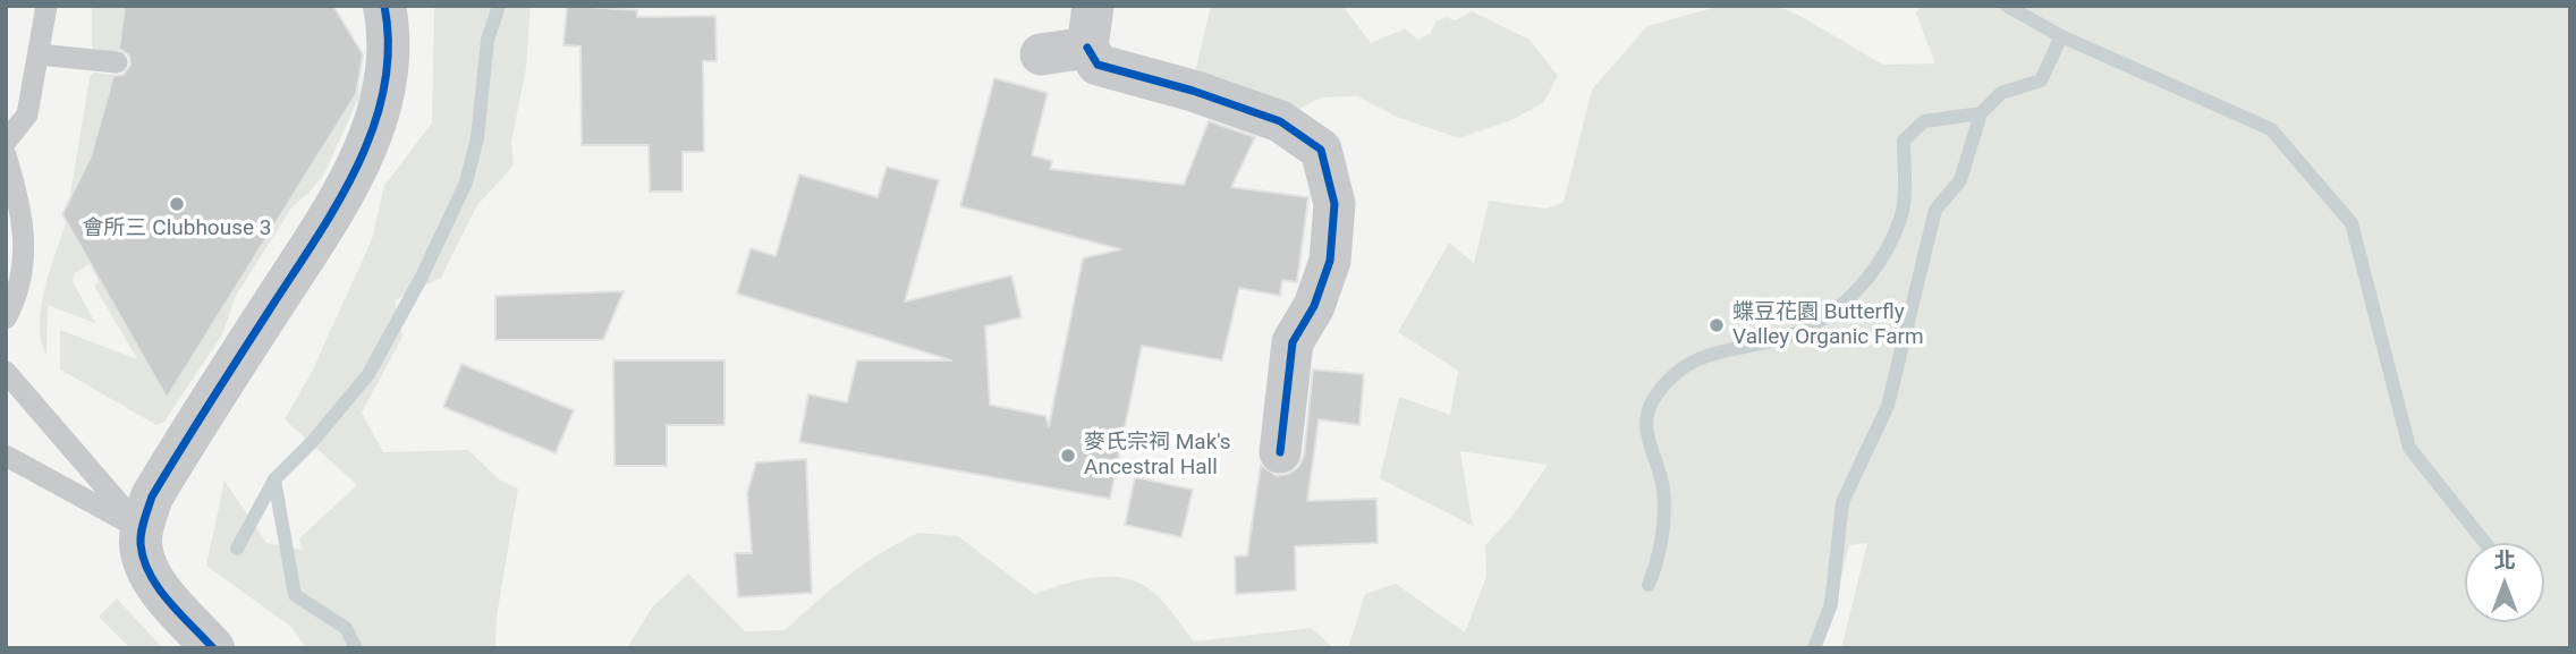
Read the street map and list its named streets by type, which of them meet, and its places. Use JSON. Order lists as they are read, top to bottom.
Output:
{
  "places": ["會所三 Clubhouse 3", "蝶豆花園 Butterfly Valley Organic Farm", "麥氏宗祠 Mak's Ancestral Hall"],
  "north": "top"
}
